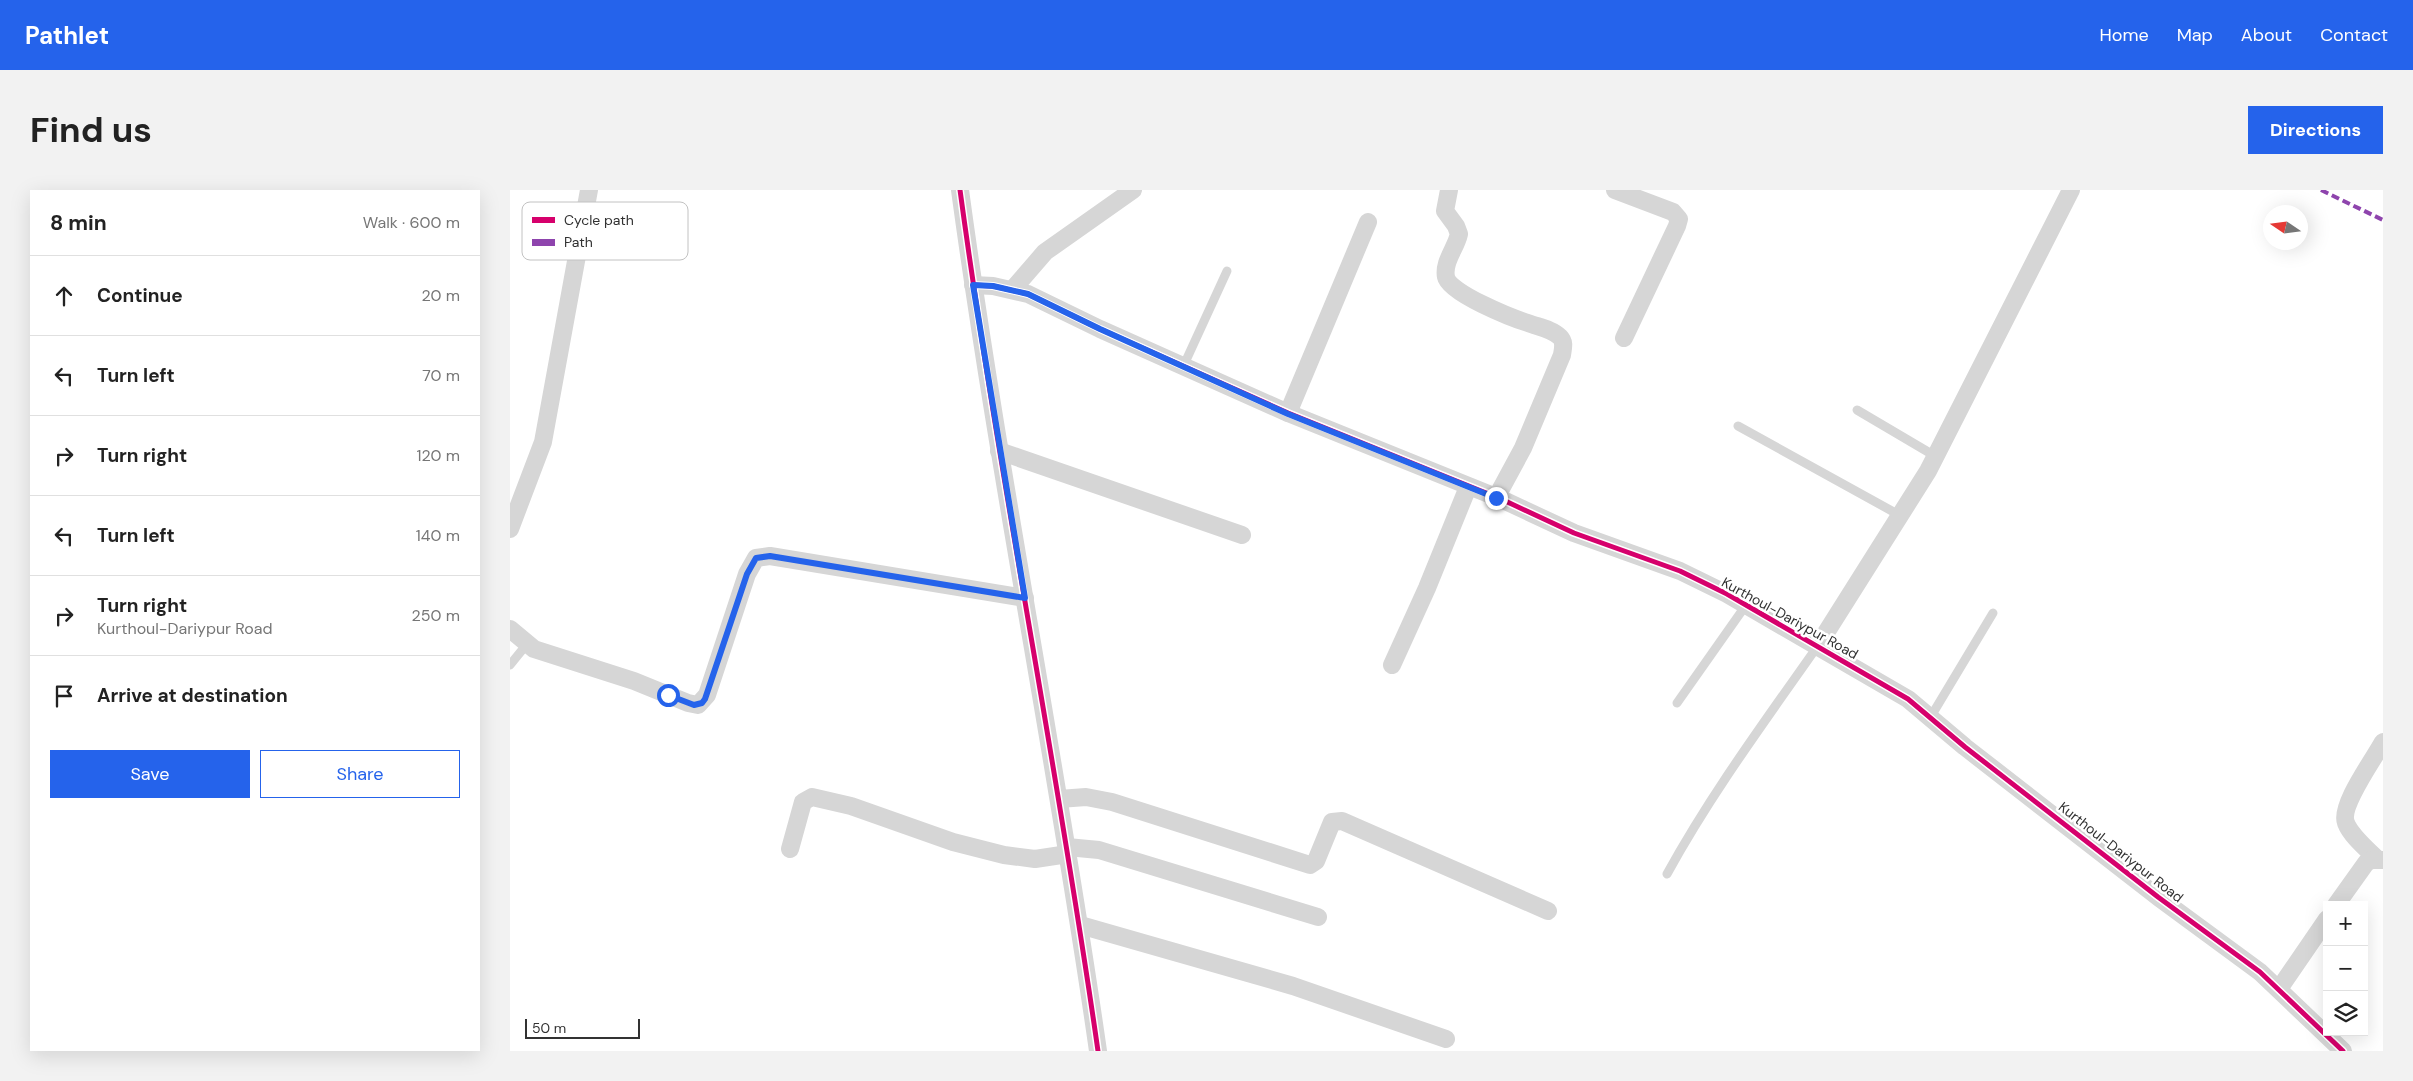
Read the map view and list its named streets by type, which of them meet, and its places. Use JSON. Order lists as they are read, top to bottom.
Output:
{
  "streets": {
    "street": ["Kurthoul-Dariypur Road"]
  },
  "legend": ["Cycle path", "Path"],
  "scale_bar": "50 m",
  "north": "left",
  "page": {
    "header": "Pathlet",
    "nav": [
      "Home",
      "Map",
      "About",
      "Contact"
    ],
    "buttons": [
      "Directions",
      ["Save", "Share"]
    ],
    "title": "Find us",
    "heading": ["8 min", "Walk · 600 m"],
    "list": [
      ["Continue", "20 m"],
      ["Turn left", "70 m"],
      ["Turn right", "120 m"],
      ["Turn left", "140 m"],
      ["Turn right", "Kurthoul-Dariypur Road", "250 m"],
      "Arrive at destination"
    ],
    "map_buttons": ["+", "−"],
    "scale": "50 m"
  }
}
